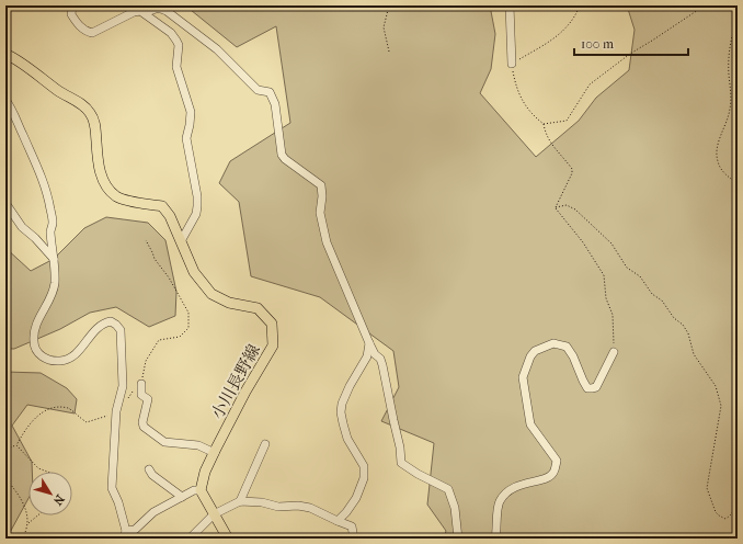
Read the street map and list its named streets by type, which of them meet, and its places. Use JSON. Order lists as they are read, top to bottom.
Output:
{
  "streets": {
    "main road": ["小川長野線"]
  },
  "scale_bar": "100 m",
  "north": "bottom right"
}
